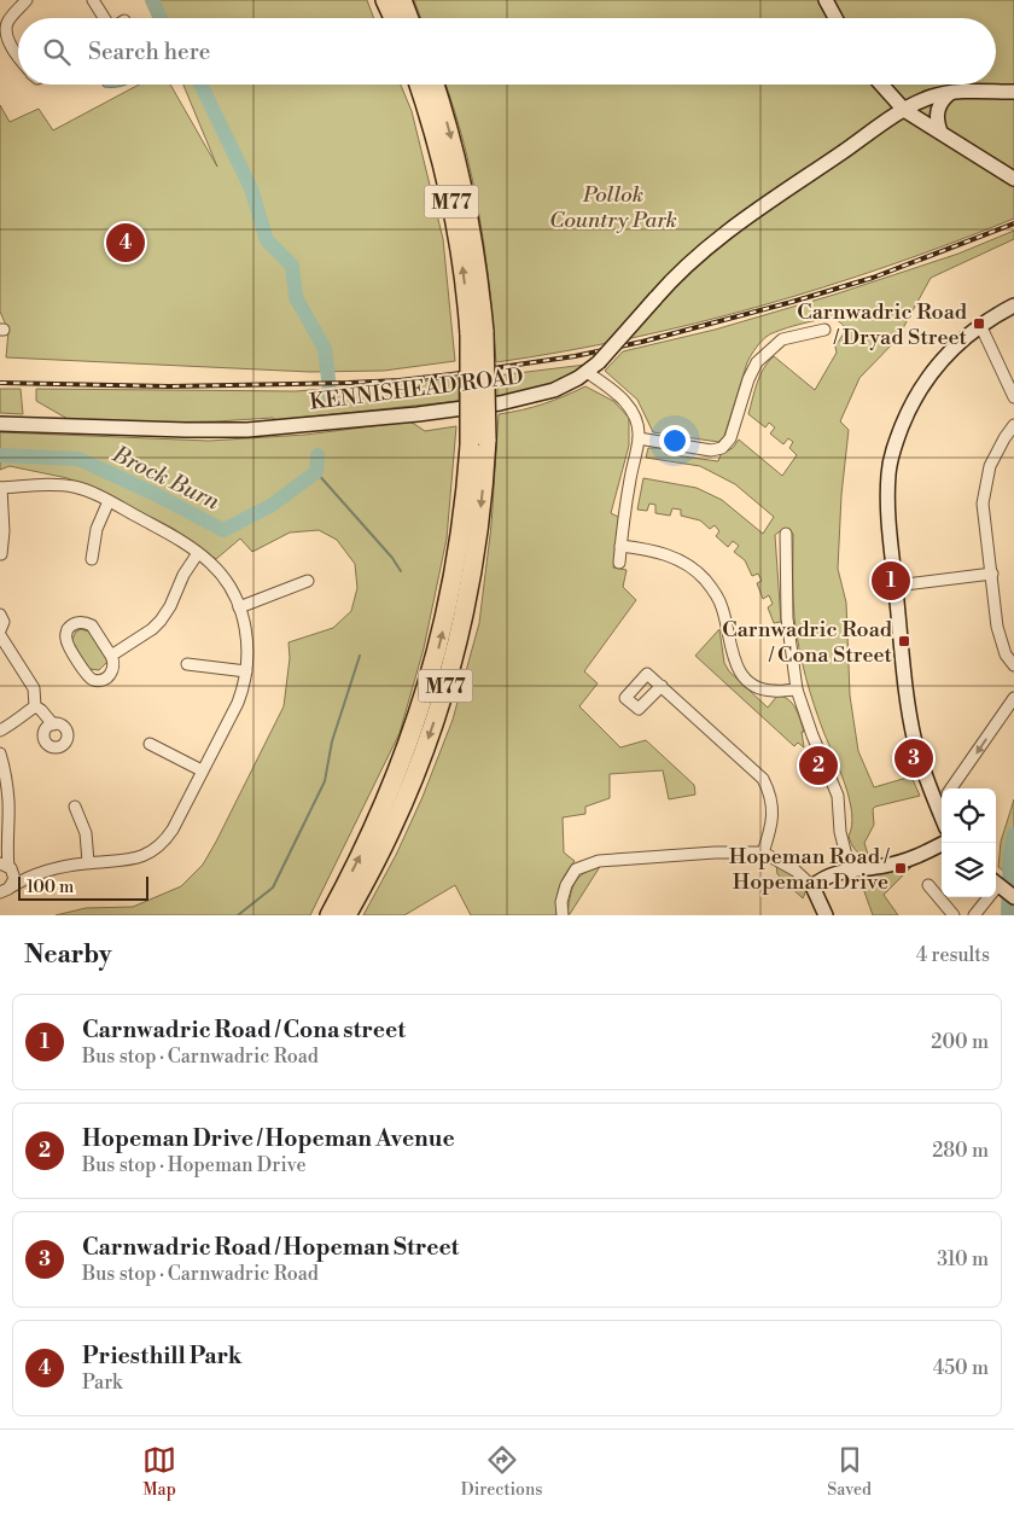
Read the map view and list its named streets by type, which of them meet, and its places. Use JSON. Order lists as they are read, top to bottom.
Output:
{
  "streets": {
    "highway": ["M77"],
    "street": ["KENNISHEAD ROAD"]
  },
  "water": ["Brock Burn"],
  "parks": ["Pollok Country Park"],
  "places": {
    "transit": ["Carnwadric Road / Dryad Street", "Carnwadric Road / Cona Street", "Hopeman Road / Hopeman Drive"]
  },
  "scale_bar": "100 m",
  "page": {
    "search": "Search here",
    "pins": [
      "4",
      "1",
      "3",
      "2"
    ],
    "scale": "100 m",
    "heading": ["Nearby", "4 results"],
    "list": [
      {
        "mark": "1",
        "name": "Carnwadric Road / Cona street",
        "note": "Bus stop · Carnwadric Road",
        "value": "200 m"
      },
      {
        "mark": "2",
        "name": "Hopeman Drive / Hopeman Avenue",
        "note": "Bus stop · Hopeman Drive",
        "value": "280 m"
      },
      {
        "mark": "3",
        "name": "Carnwadric Road / Hopeman Street",
        "note": "Bus stop · Carnwadric Road",
        "value": "310 m"
      },
      {
        "mark": "4",
        "name": "Priesthill Park",
        "note": "Park",
        "value": "450 m"
      }
    ],
    "nav": ["Map", "Directions", "Saved"]
  }
}
